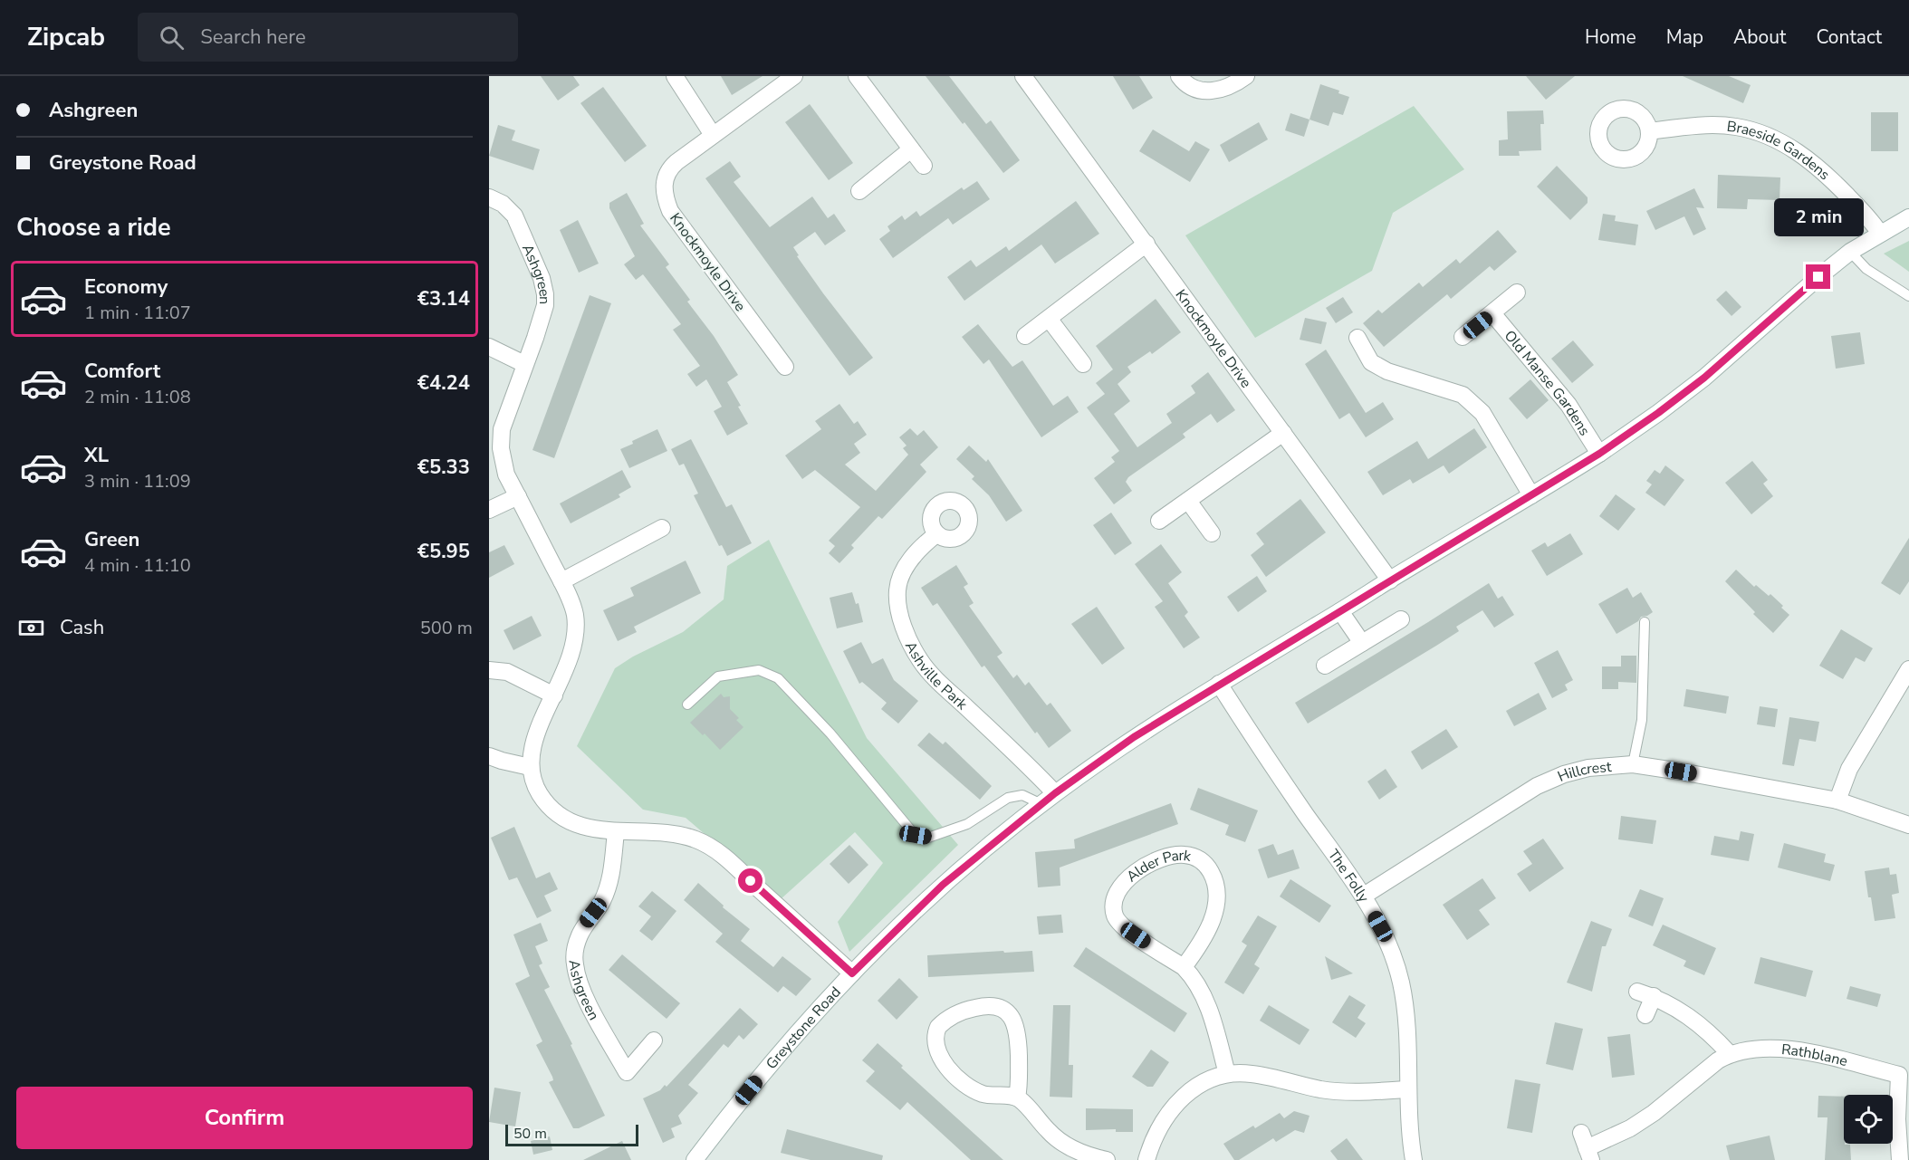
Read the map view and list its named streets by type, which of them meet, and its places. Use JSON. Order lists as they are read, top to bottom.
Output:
{
  "streets": {
    "street": [
      "Braeside Gardens",
      "Knockmoyle Drive",
      "Ashgreen",
      "Old Manse Gardens",
      "Ashville Park",
      "Hillcrest",
      "Alder Park",
      "The Folly",
      "Greystone Road",
      "Rathblane"
    ]
  },
  "crossings": [
    ["Braeside Gardens", "Greystone Road"],
    ["Knockmoyle Drive", "Greystone Road"],
    ["Ashgreen", "Greystone Road"],
    ["Old Manse Gardens", "Greystone Road"],
    ["Ashville Park", "Greystone Road"],
    ["Hillcrest", "The Folly"],
    ["The Folly", "Greystone Road"]
  ],
  "scale_bar": "50 m",
  "page": {
    "header": "Zipcab",
    "search": "Search here",
    "nav": [
      "Home",
      "Map",
      "About",
      "Contact"
    ],
    "banner": ["Ashgreen", "Greystone Road"],
    "heading": "Choose a ride",
    "bubble": "2 min",
    "list": [
      {
        "name": "Economy",
        "note": "1 min · 11:07",
        "value": "€3.14"
      },
      {
        "name": "Comfort",
        "note": "2 min · 11:08",
        "value": "€4.24"
      },
      {
        "name": "XL",
        "note": "3 min · 11:09",
        "value": "€5.33"
      },
      {
        "name": "Green",
        "note": "4 min · 11:10",
        "value": "€5.95"
      }
    ],
    "pay": ["Cash", "500 m"],
    "buttons": "Confirm",
    "scale": "50 m"
  }
}
